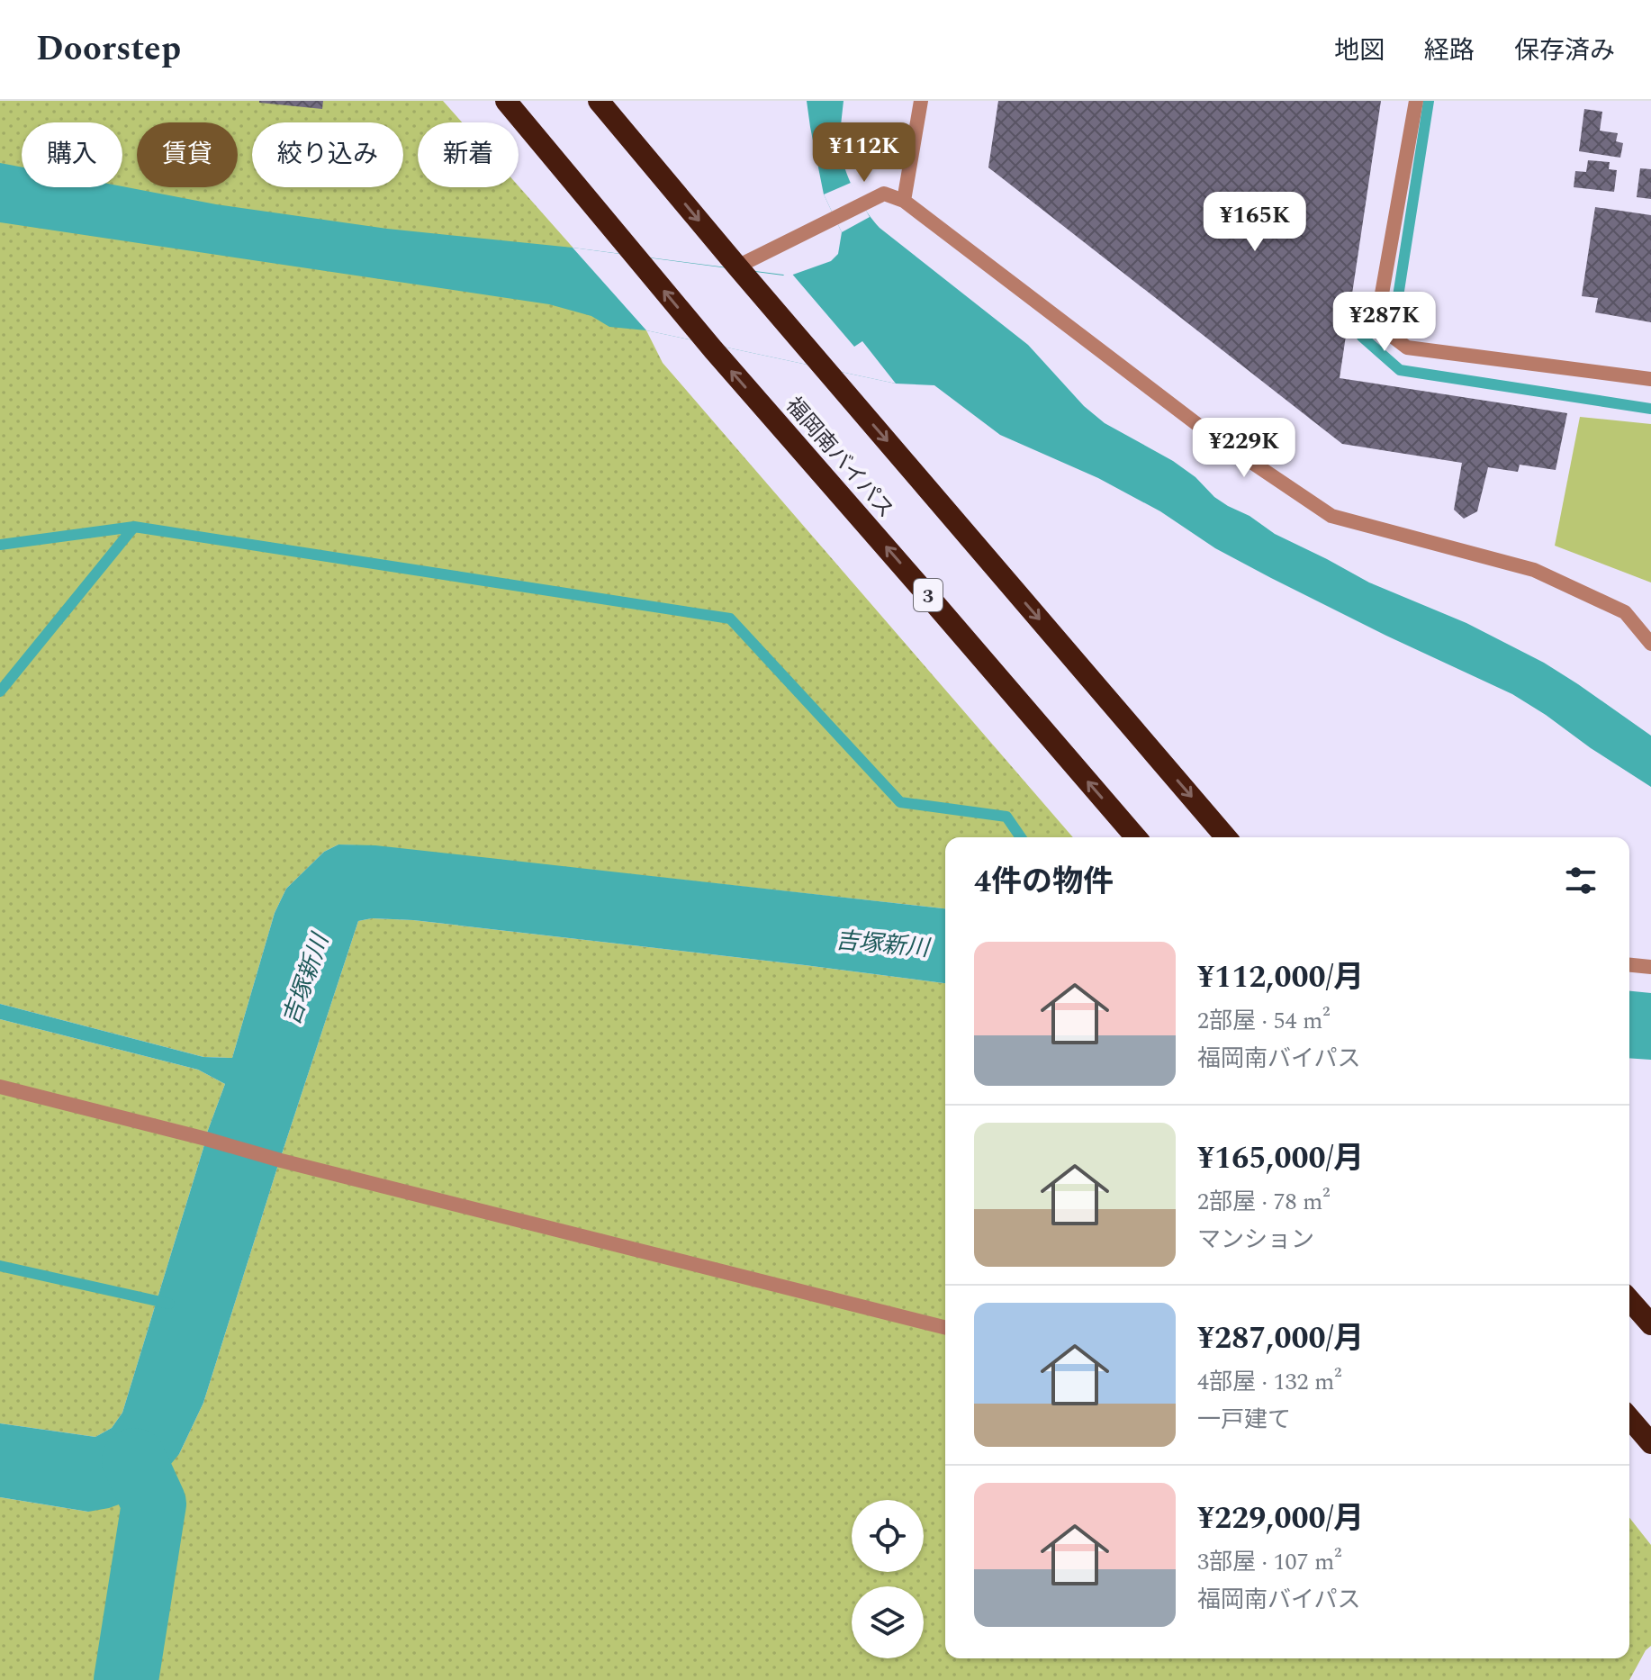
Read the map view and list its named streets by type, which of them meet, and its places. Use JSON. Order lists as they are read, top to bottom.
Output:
{
  "streets": {
    "highway": ["福岡南バイパス", "3"]
  },
  "water": ["吉塚新川"],
  "page": {
    "header": "Doorstep",
    "nav": ["地図", "経路", "保存済み"],
    "price": [
      "¥112K",
      "¥165K",
      "¥287K",
      "¥229K"
    ],
    "chip": [
      "購入",
      "賃貸",
      "絞り込み",
      "新着"
    ],
    "heading": "4件の物件",
    "list": [
      {
        "name": "¥112,000/月",
        "note": "2部屋 · 54 m² · 福岡南バイパス"
      },
      {
        "name": "¥165,000/月",
        "note": "2部屋 · 78 m² · マンション"
      },
      {
        "name": "¥287,000/月",
        "note": "4部屋 · 132 m² · 一戸建て"
      },
      {
        "name": "¥229,000/月",
        "note": "3部屋 · 107 m² · 福岡南バイパス"
      }
    ]
  }
}
